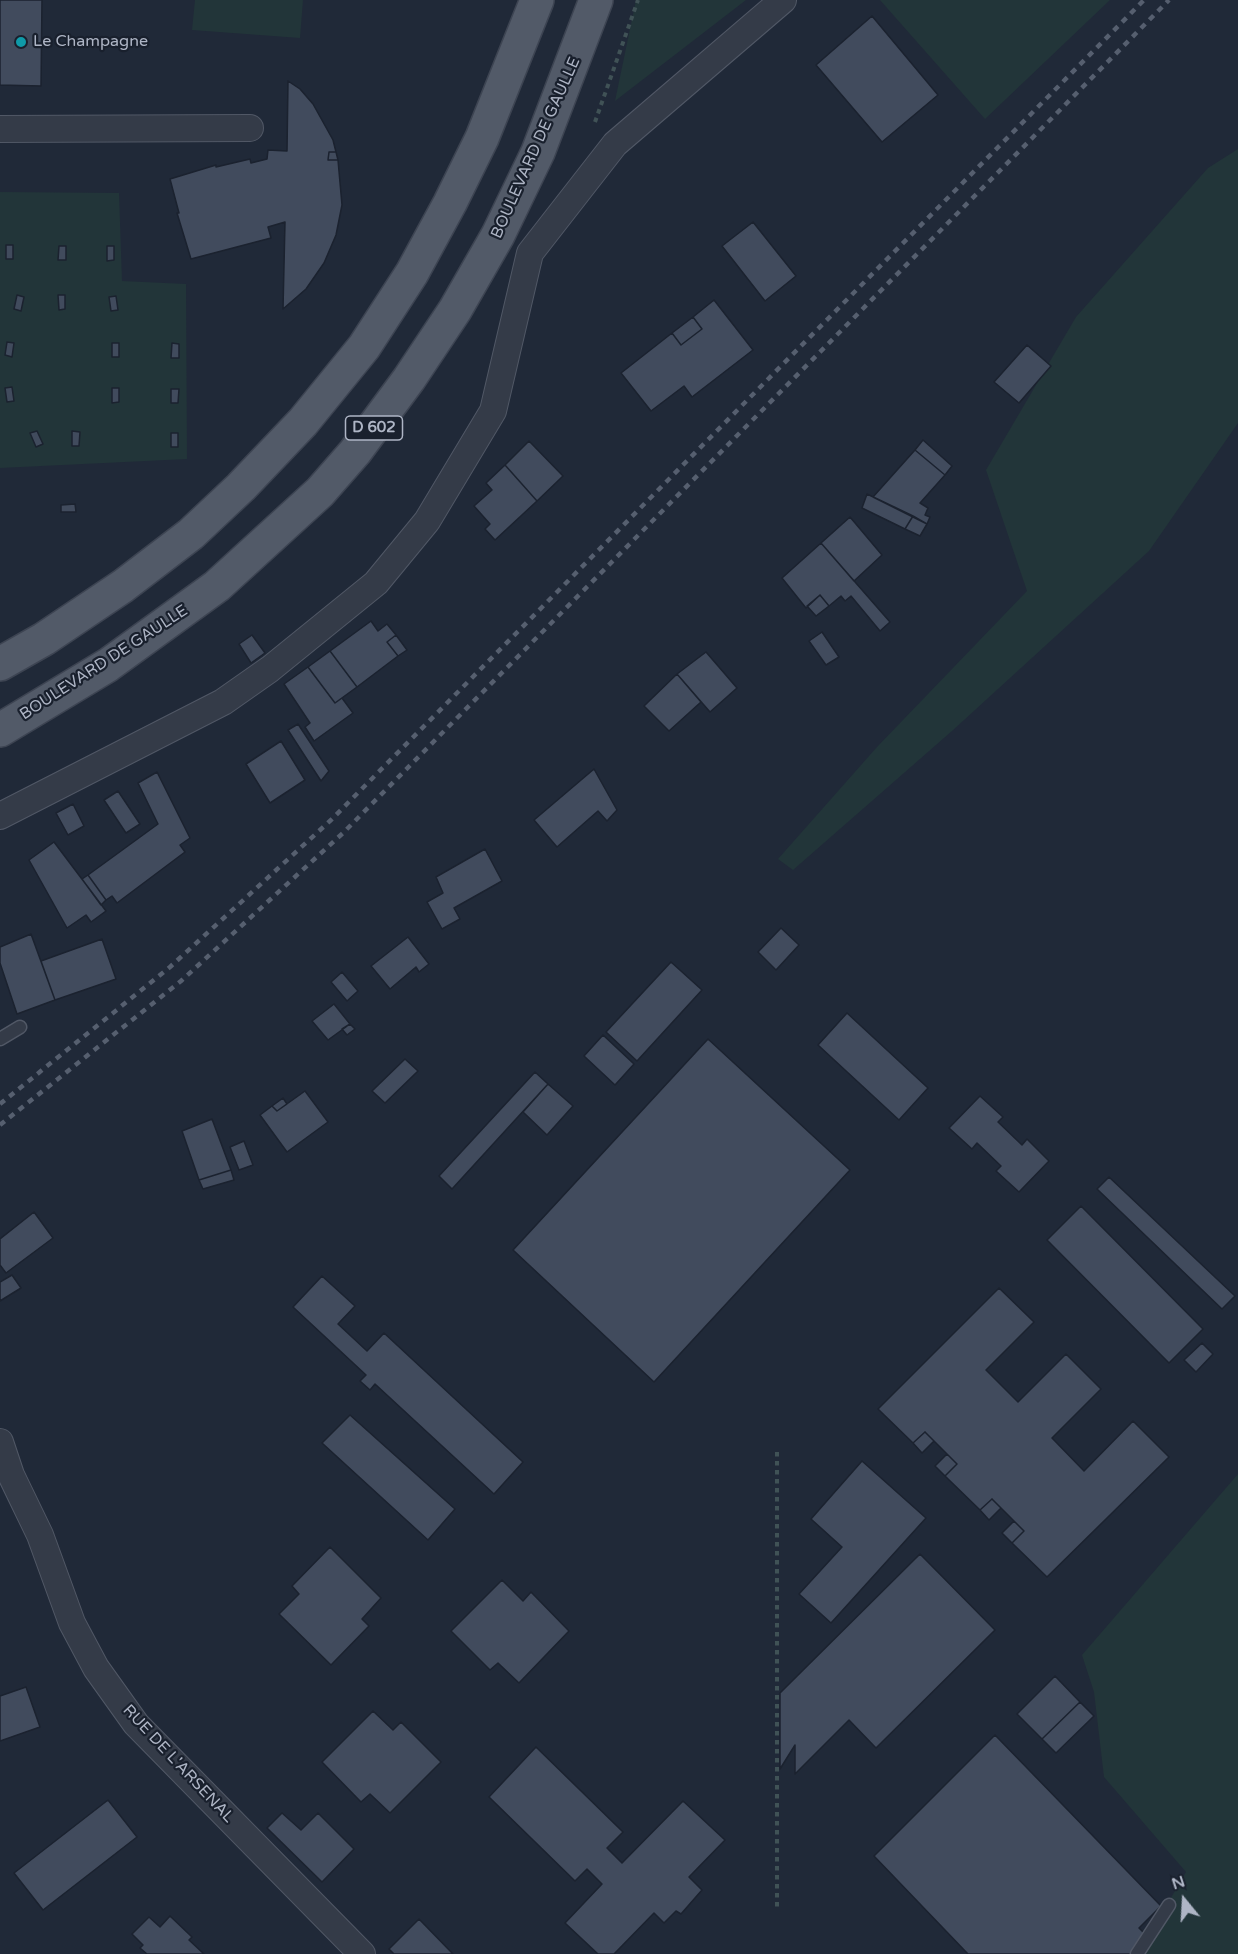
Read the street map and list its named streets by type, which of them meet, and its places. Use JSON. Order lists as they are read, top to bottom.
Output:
{
  "streets": {
    "main road": ["BOULEVARD DE GAULLE", "D 602"],
    "street": ["RUE DE L'ARSENAL"]
  },
  "places": ["Le Champagne"],
  "north": "top"
}
